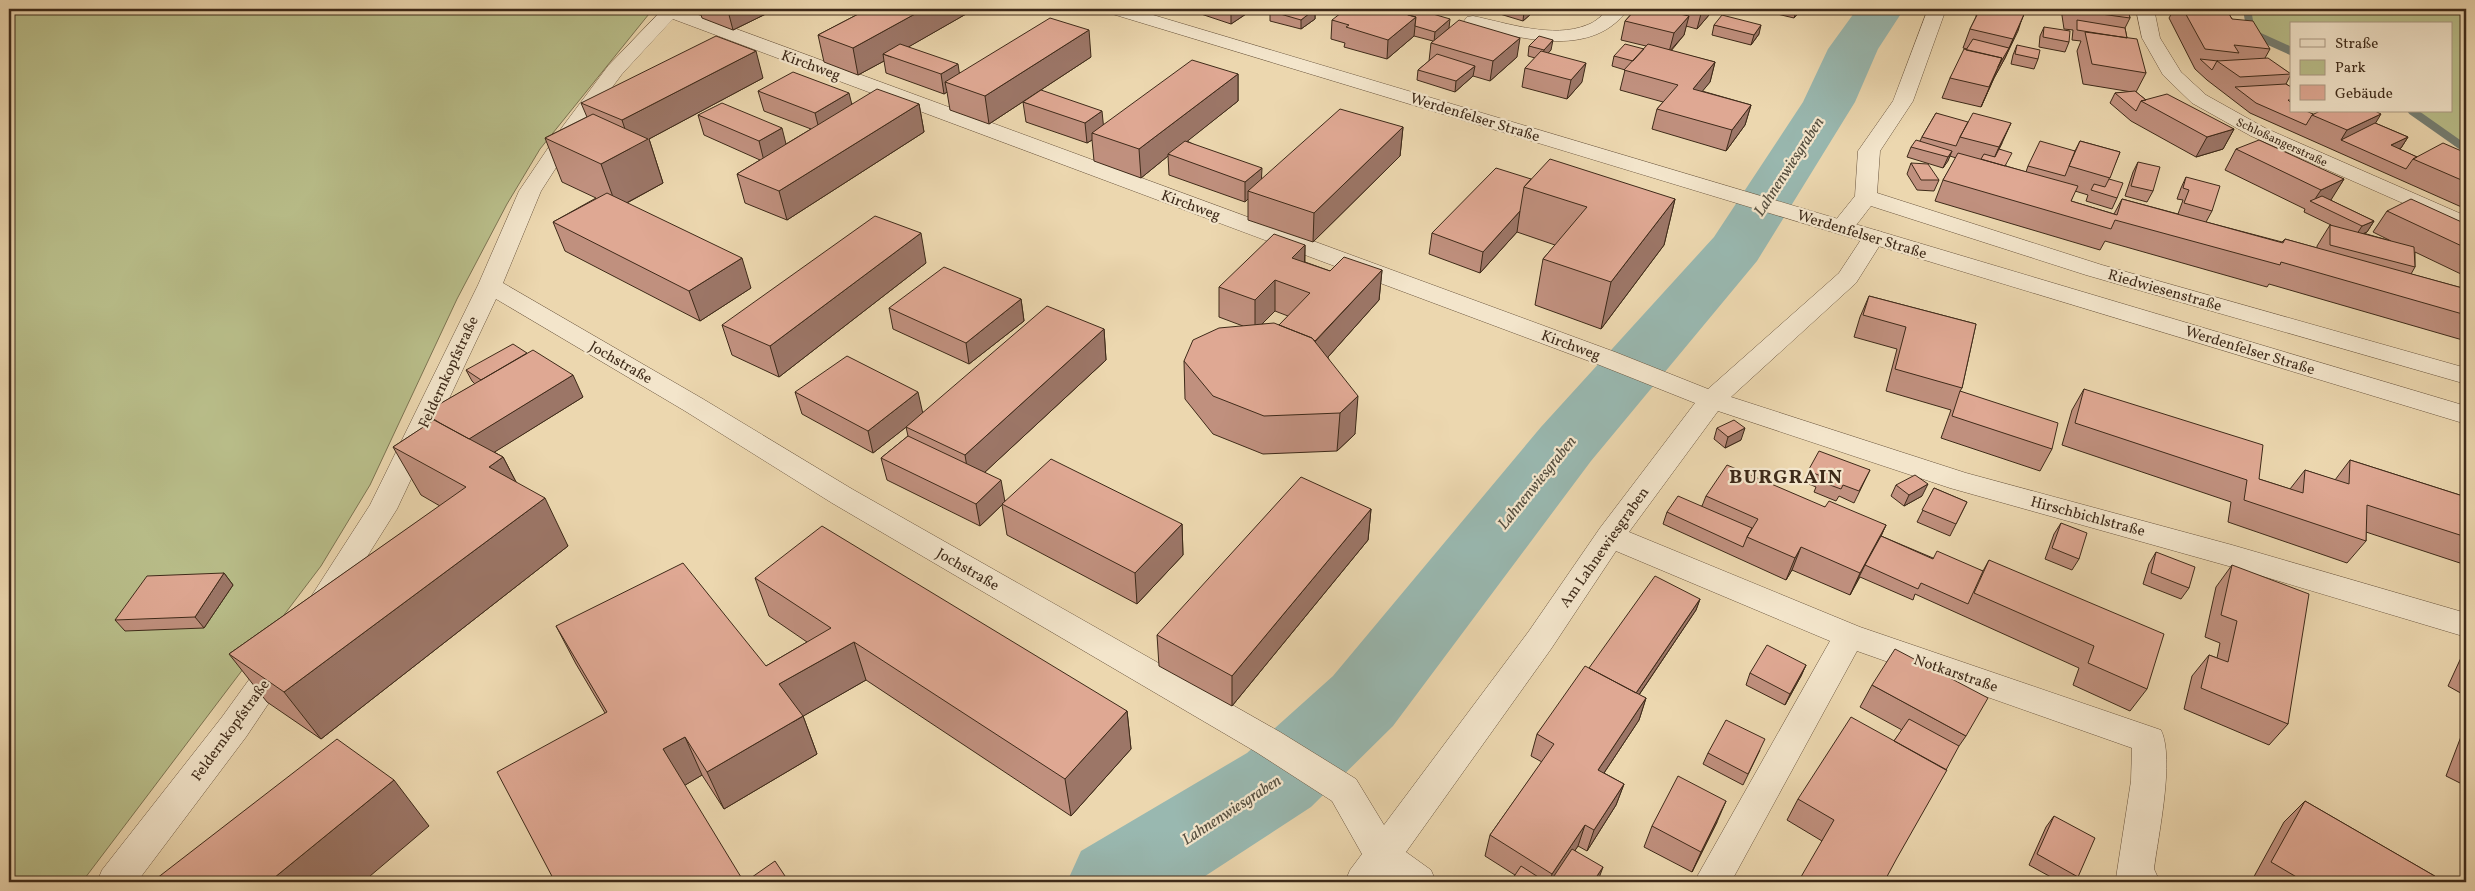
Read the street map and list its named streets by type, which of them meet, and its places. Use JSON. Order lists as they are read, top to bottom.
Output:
{
  "streets": {
    "street": [
      "Kirchweg",
      "Werdenfelser Straße",
      "Schloßangerstraße",
      "Riedwiesenstraße",
      "Jochstraße",
      "Feldernkopfstraße",
      "Hirschbichlstraße",
      "Am Lahnewiesgraben",
      "Notkarstraße"
    ]
  },
  "crossings": [
    ["Kirchweg", "Feldernkopfstraße"],
    ["Kirchweg", "Hirschbichlstraße"],
    ["Kirchweg", "Am Lahnewiesgraben"],
    ["Werdenfelser Straße", "Am Lahnewiesgraben"],
    ["Jochstraße", "Feldernkopfstraße"],
    ["Jochstraße", "Am Lahnewiesgraben"],
    ["Hirschbichlstraße", "Am Lahnewiesgraben"],
    ["Am Lahnewiesgraben", "Notkarstraße"]
  ],
  "districts": ["BURGRAIN"],
  "water": ["Lahnenwiesgraben"],
  "legend": ["Straße", "Park", "Gebäude"]
}
